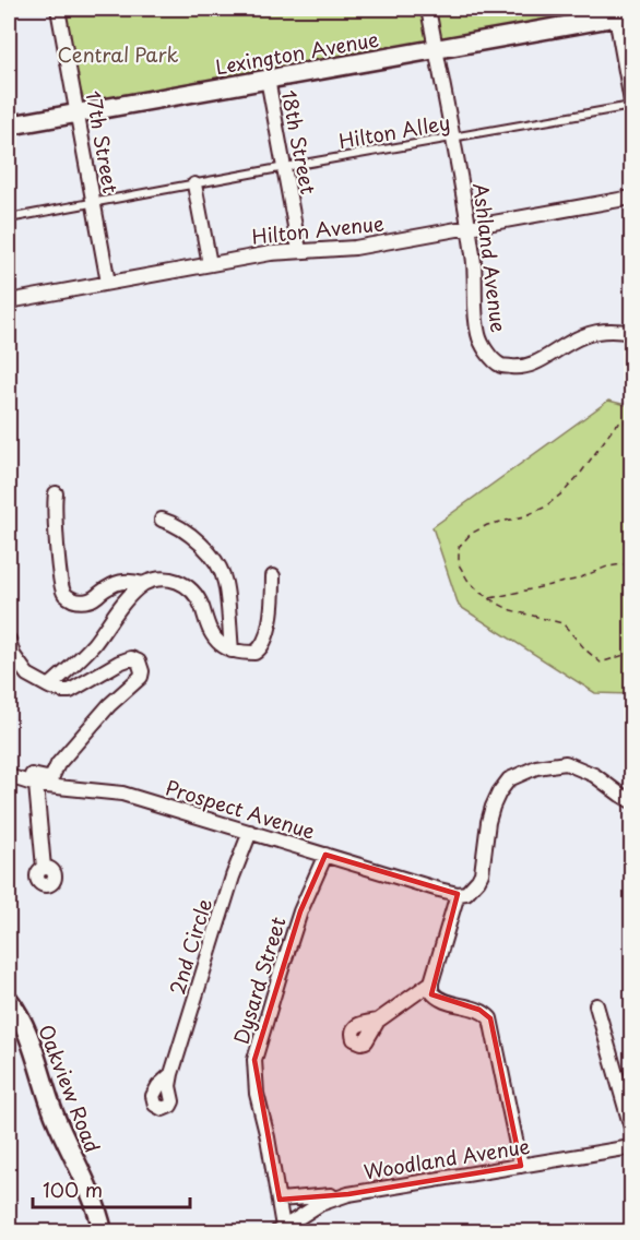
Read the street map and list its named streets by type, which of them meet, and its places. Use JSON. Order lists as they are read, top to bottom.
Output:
{
  "streets": {
    "street": [
      "Lexington Avenue",
      "17th Street",
      "18th Street",
      "Hilton Avenue",
      "Ashland Avenue",
      "Prospect Avenue",
      "2nd Circle",
      "Dysard Street",
      "Oakview Road",
      "Woodland Avenue"
    ],
    "lane": ["Hilton Alley"]
  },
  "crossings": [
    ["Lexington Avenue", "17th Street"],
    ["Lexington Avenue", "18th Street"],
    ["Lexington Avenue", "Ashland Avenue"],
    ["Hilton Alley", "17th Street"],
    ["Hilton Alley", "18th Street"],
    ["Hilton Alley", "Ashland Avenue"],
    ["17th Street", "Hilton Avenue"],
    ["18th Street", "Hilton Avenue"],
    ["Hilton Avenue", "Ashland Avenue"],
    ["Prospect Avenue", "2nd Circle"],
    ["Prospect Avenue", "Dysard Street"],
    ["Dysard Street", "Woodland Avenue"]
  ],
  "parks": ["Central Park"],
  "scale_bar": "100 m"
}
